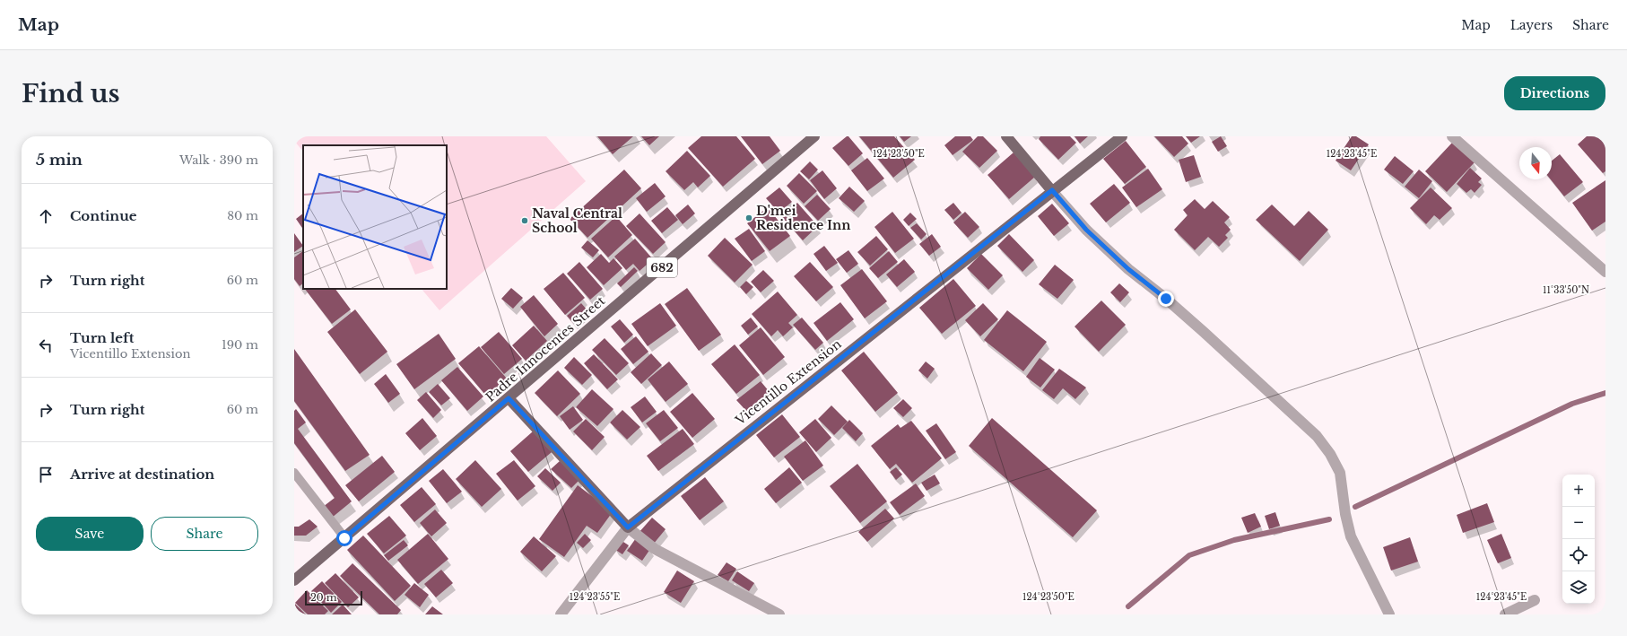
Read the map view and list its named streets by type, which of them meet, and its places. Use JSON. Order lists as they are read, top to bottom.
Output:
{
  "streets": {
    "main road": ["682", "Padre Innocentes Street", "Vicentillo Extension"]
  },
  "places": ["D'mei Residence Inn", "Naval Central School"],
  "scale_bar": "20 m",
  "north": "bottom",
  "page": {
    "header": "Map",
    "nav": ["Map", "Layers", "Share"],
    "buttons": [
      "Directions",
      ["Save", "Share"]
    ],
    "title": "Find us",
    "heading": ["5 min", "Walk · 390 m"],
    "list": [
      ["Continue", "80 m"],
      ["Turn right", "60 m"],
      ["Turn left", "Vicentillo Extension", "190 m"],
      ["Turn right", "60 m"],
      "Arrive at destination"
    ],
    "map_buttons": ["+", "−"],
    "scale": "20 m"
  },
  "coordinates": [
    "124°23'50\"E",
    "124°23'45\"E",
    "11°33'50\"N",
    "124°23'55\"E"
  ]
}
